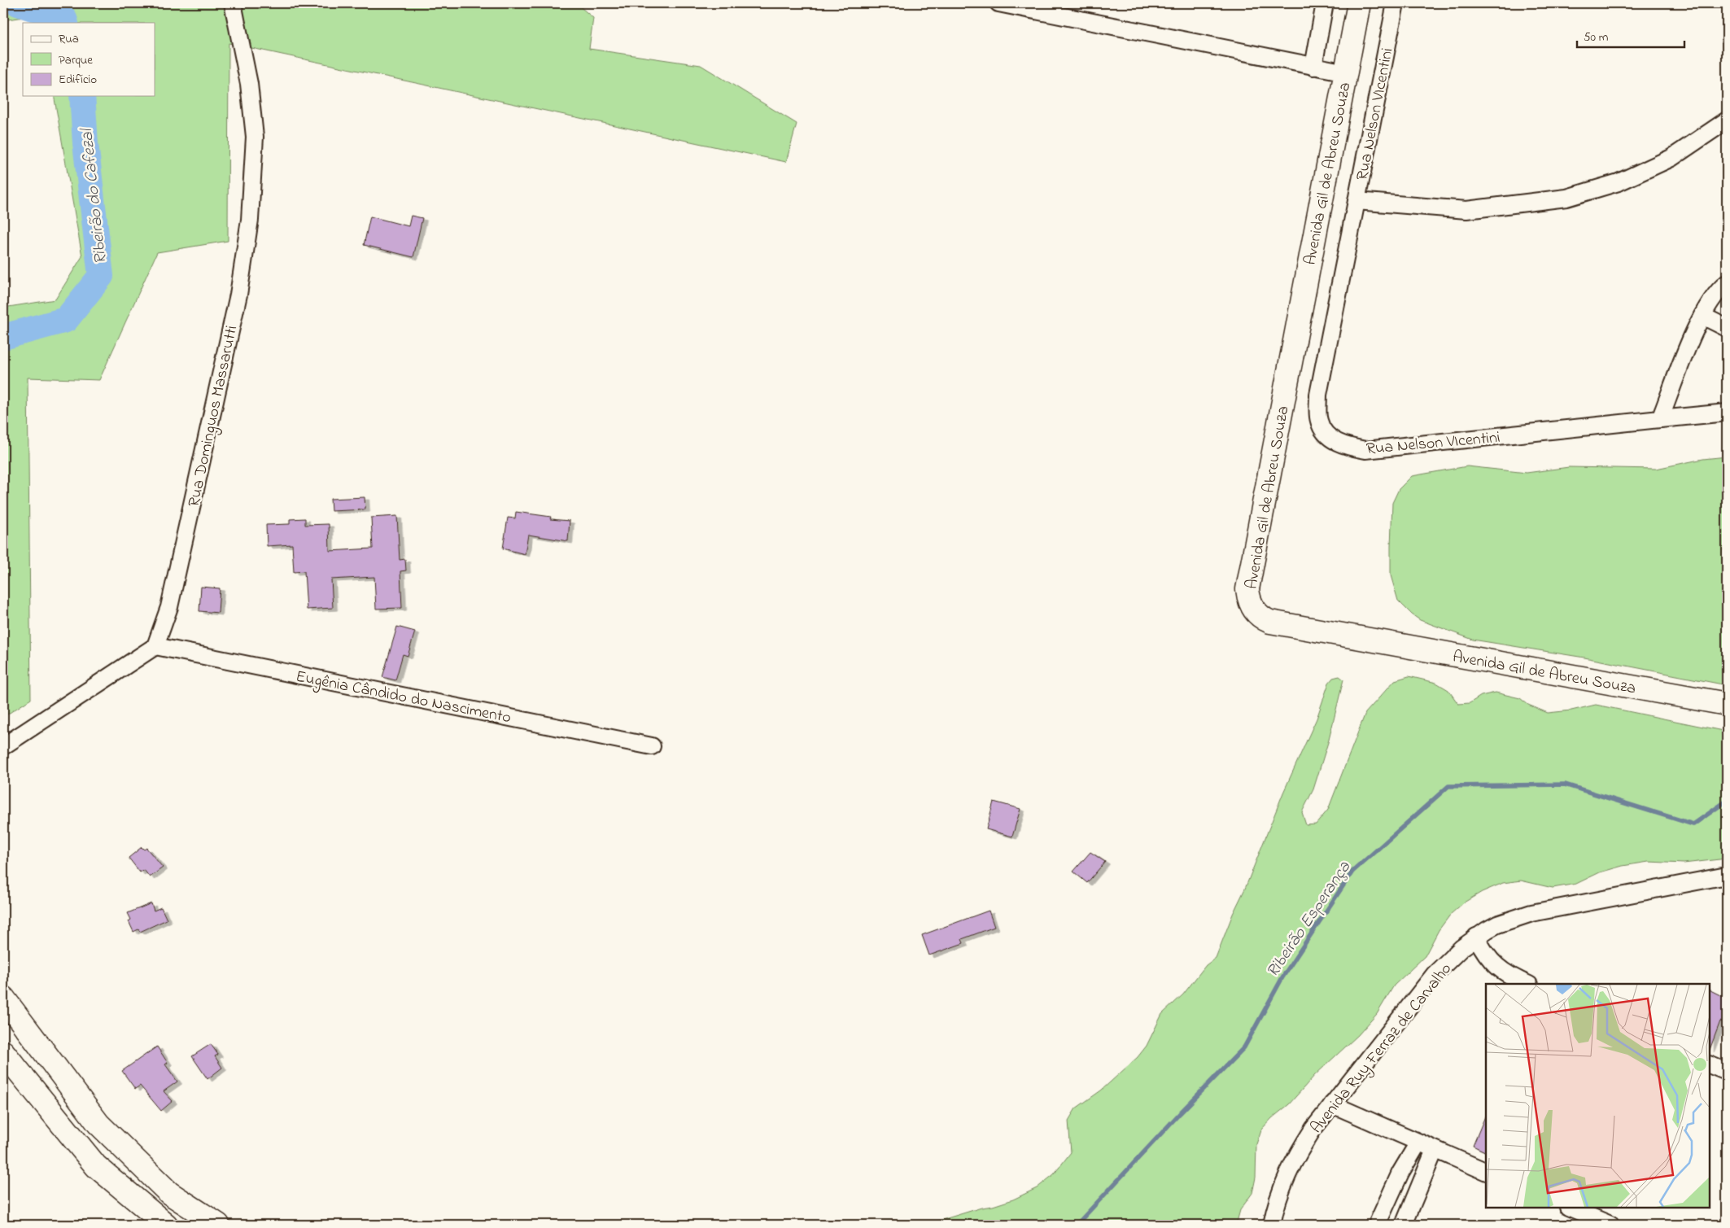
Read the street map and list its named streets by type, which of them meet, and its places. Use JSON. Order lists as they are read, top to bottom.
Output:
{
  "streets": {
    "street": [
      "Rua Nelson VIcentini",
      "Avenida Gil de Abreu Souza",
      "Rua Dominguos Massarutti",
      "Eugênia Cândido do Nascimento",
      "Avenida Ruy Ferraz de Carvalho"
    ]
  },
  "crossings": [
    ["Rua Dominguos Massarutti", "Eugênia Cândido do Nascimento"]
  ],
  "water": ["Ribeirão do Cafezal", "Ribeirão Esperança"],
  "legend": ["Rua", "Parque", "Edifício"],
  "scale_bar": "50 m"
}
